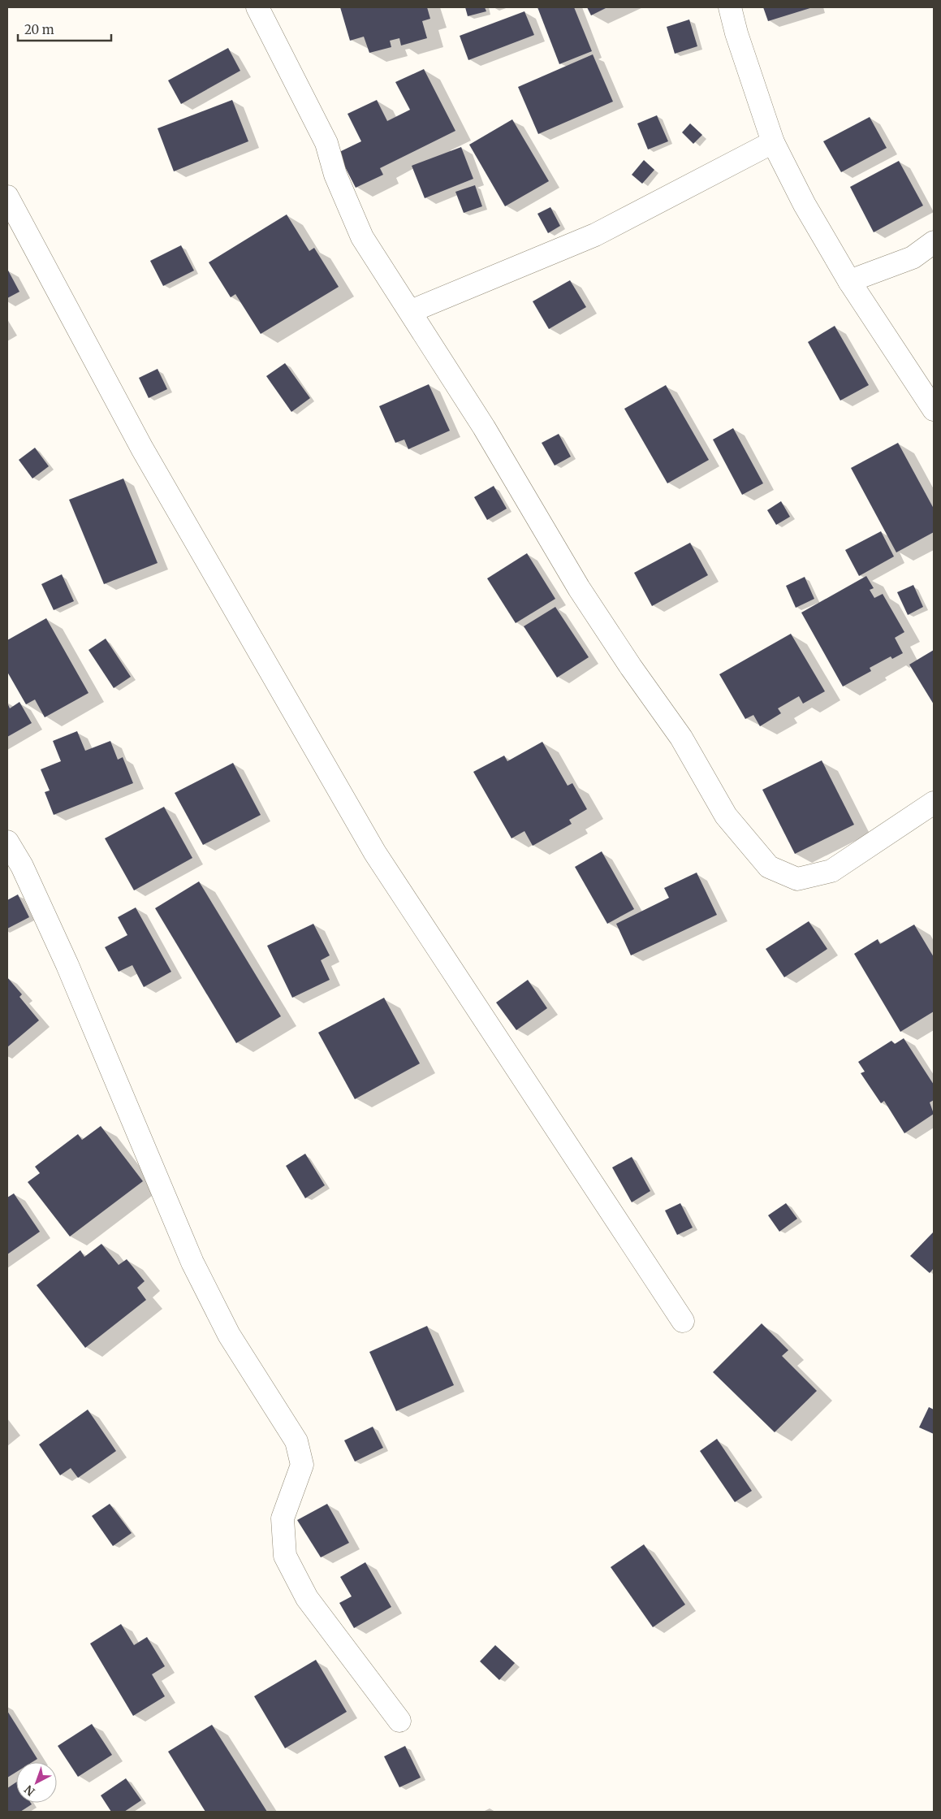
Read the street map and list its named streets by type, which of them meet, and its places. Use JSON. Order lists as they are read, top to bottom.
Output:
{
  "scale_bar": "20 m",
  "north": "bottom left"
}
